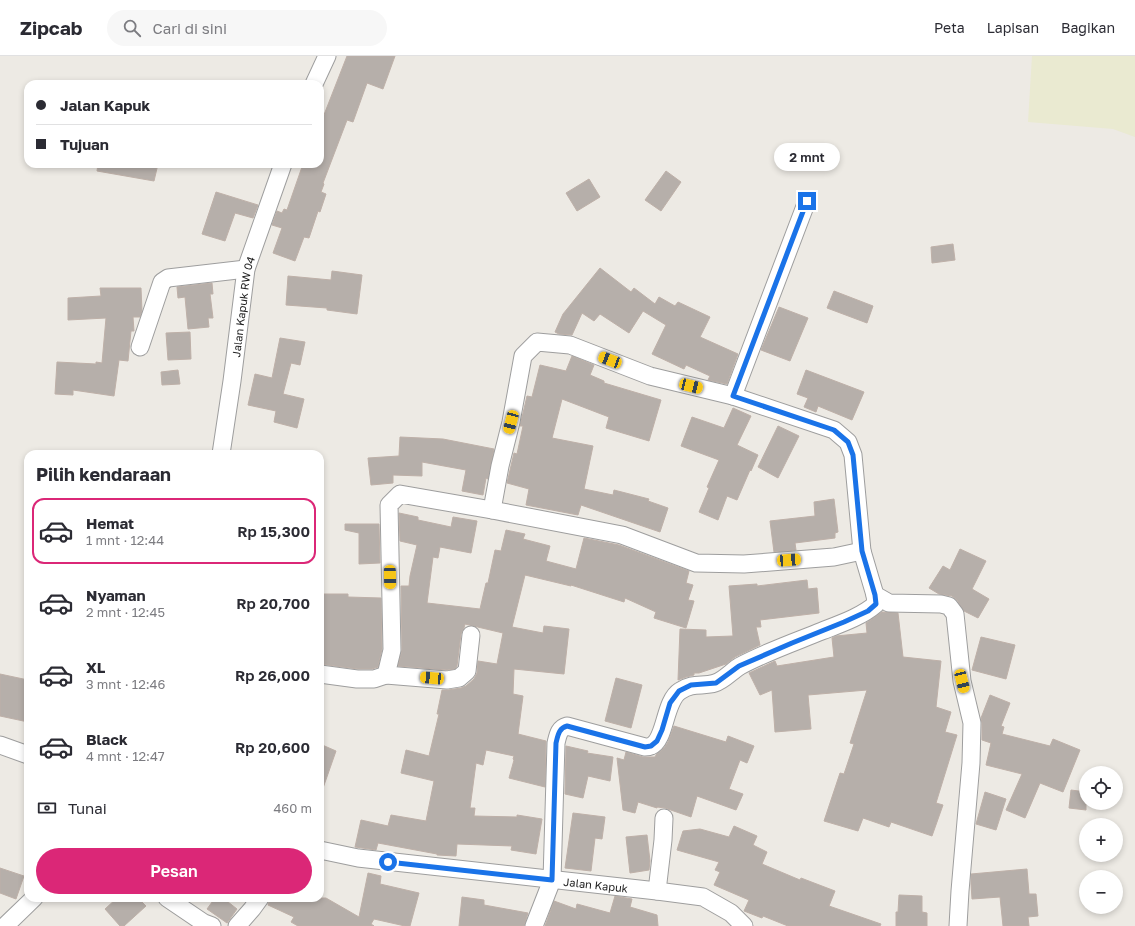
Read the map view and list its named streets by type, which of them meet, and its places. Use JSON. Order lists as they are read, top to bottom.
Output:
{
  "streets": {
    "street": ["Jalan Kapuk RW 04", "Jalan Kapuk"]
  },
  "page": {
    "header": "Zipcab",
    "search": "Cari di sini",
    "nav": ["Peta", "Lapisan", "Bagikan"],
    "banner": ["Jalan Kapuk", "Tujuan"],
    "bubble": "2 mnt",
    "heading": "Pilih kendaraan",
    "list": [
      {
        "name": "Hemat",
        "note": "1 mnt · 12:44",
        "value": "Rp 15,300"
      },
      {
        "name": "Nyaman",
        "note": "2 mnt · 12:45",
        "value": "Rp 20,700"
      },
      {
        "name": "XL",
        "note": "3 mnt · 12:46",
        "value": "Rp 26,000"
      },
      {
        "name": "Black",
        "note": "4 mnt · 12:47",
        "value": "Rp 20,600"
      }
    ],
    "map_buttons": ["+", "−"],
    "pay": ["Tunai", "460 m"],
    "buttons": "Pesan"
  }
}
